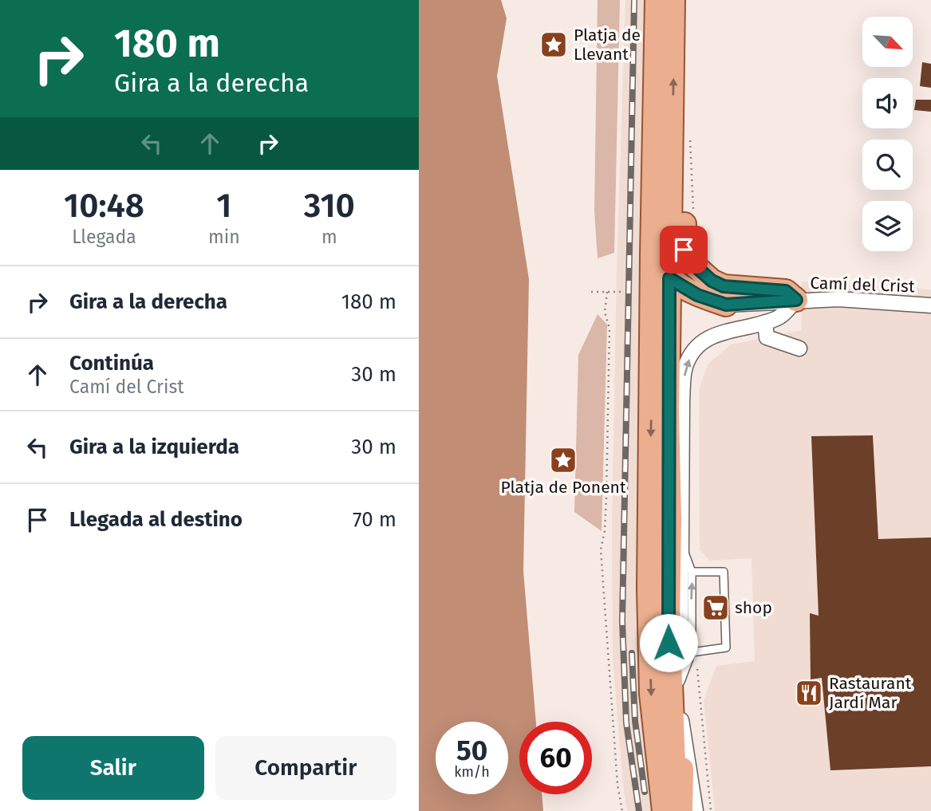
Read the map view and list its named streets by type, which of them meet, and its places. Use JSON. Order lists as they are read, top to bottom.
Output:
{
  "streets": {
    "street": ["Camí del Crist"]
  },
  "places": {
    "place": ["Platja de Llevant", "Platja de Ponent"],
    "supermarket": ["shop"],
    "restaurant": ["Rastaurant Jardí Mar"]
  },
  "north": "bottom right",
  "page": {
    "turn": ["180 m", "Gira a la derecha"],
    "eta": [
      "10:48",
      "Llegada",
      "1",
      "min",
      "310",
      "m"
    ],
    "list": [
      {
        "name": "Gira a la derecha",
        "value": "180 m"
      },
      {
        "name": "Continúa",
        "note": "Camí del Crist",
        "value": "30 m"
      },
      {
        "name": "Gira a la izquierda",
        "value": "30 m"
      },
      {
        "name": "Llegada al destino",
        "value": "70 m"
      }
    ],
    "speed": "50 km/h",
    "limit": "60",
    "buttons": ["Salir", "Compartir"]
  }
}
